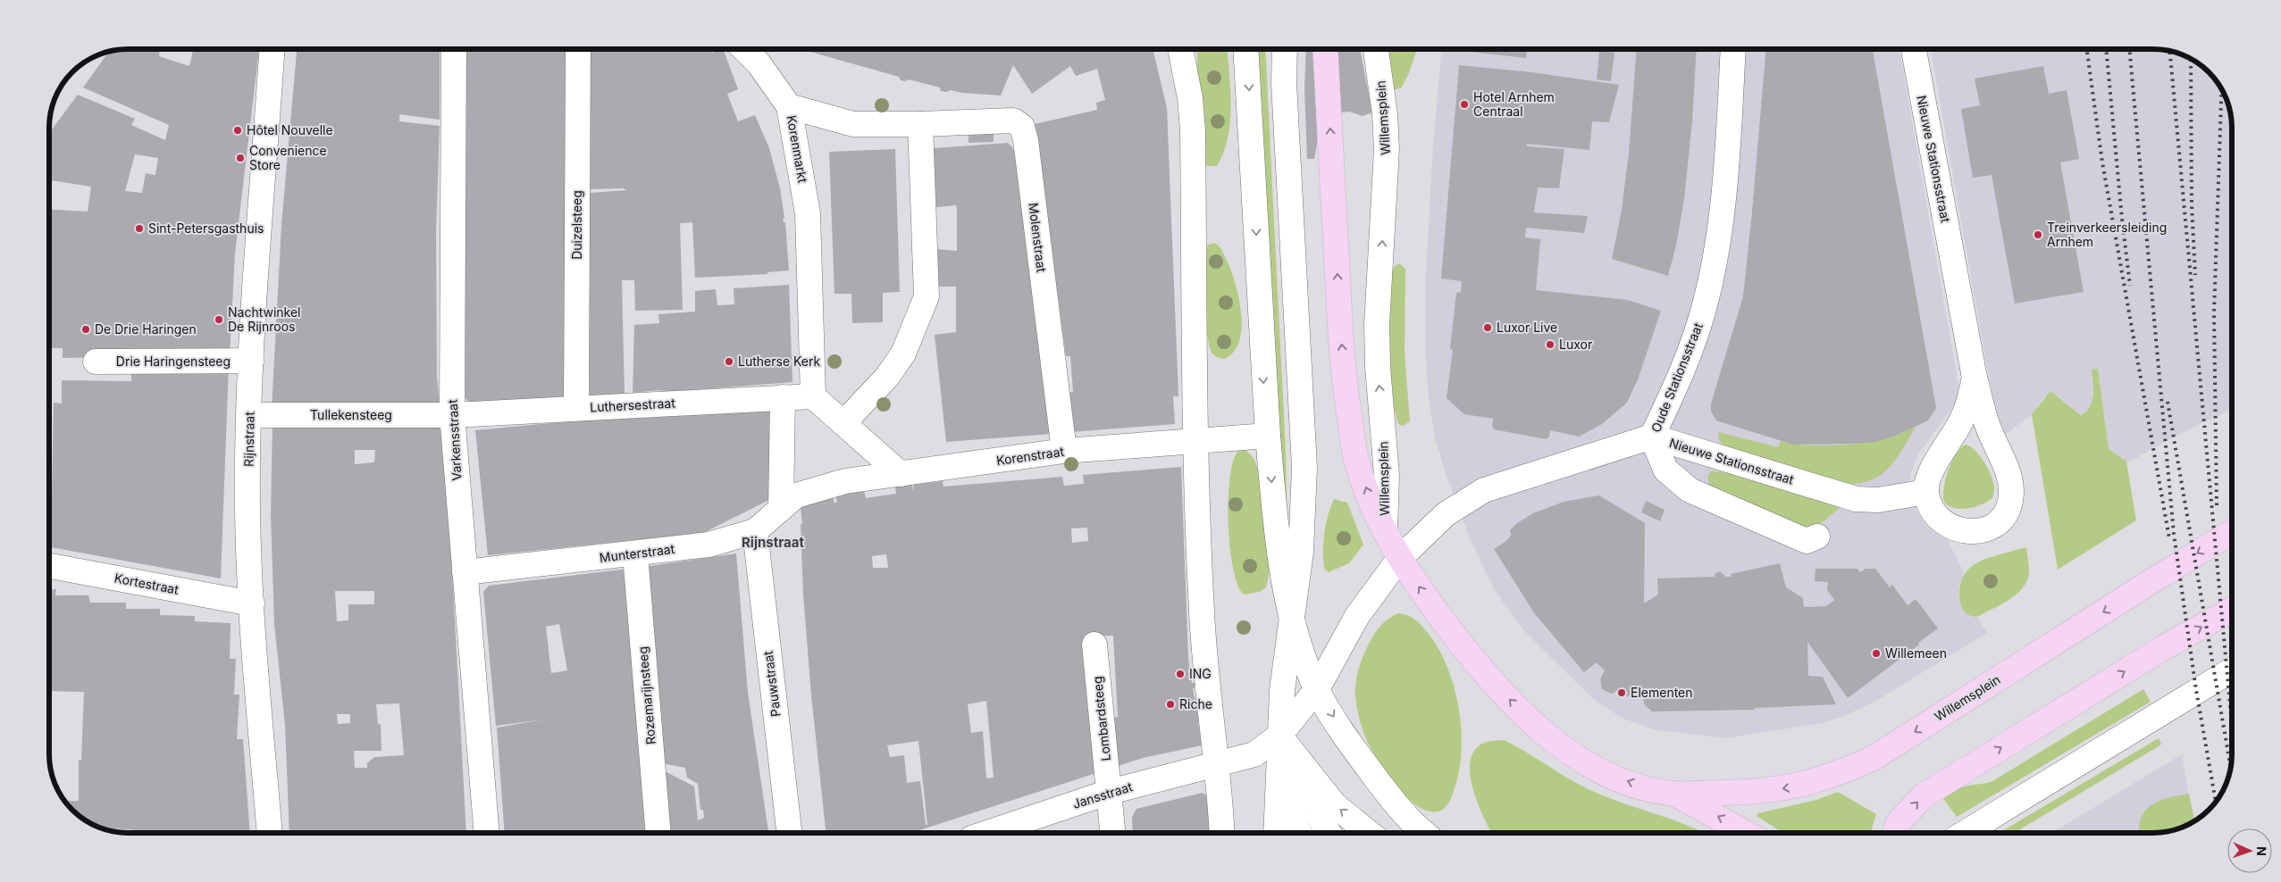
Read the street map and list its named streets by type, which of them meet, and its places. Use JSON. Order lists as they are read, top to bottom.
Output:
{
  "streets": {
    "main road": ["Willemsplein"],
    "street": [
      "Korenmarkt",
      "Nieuwe Stationsstraat",
      "Duizelsteeg",
      "Molenstraat",
      "Drie Haringensteeg",
      "Oude Stationsstraat",
      "Luthersestraat",
      "Tullekensteeg",
      "Rijnstraat",
      "Varkensstraat",
      "Korenstraat",
      "Munterstraat",
      "Kortestraat",
      "Pauwstraat",
      "Rozemarijnsteeg",
      "Lombardsteeg",
      "Jansstraat"
    ]
  },
  "crossings": [
    ["Willemsplein", "Oude Stationsstraat"],
    ["Korenmarkt", "Molenstraat"],
    ["Korenmarkt", "Luthersestraat"],
    ["Nieuwe Stationsstraat", "Oude Stationsstraat"],
    ["Duizelsteeg", "Luthersestraat"],
    ["Molenstraat", "Korenstraat"],
    ["Drie Haringensteeg", "Rijnstraat"],
    ["Luthersestraat", "Tullekensteeg"],
    ["Luthersestraat", "Varkensstraat"],
    ["Tullekensteeg", "Rijnstraat"],
    ["Tullekensteeg", "Varkensstraat"],
    ["Rijnstraat", "Kortestraat"],
    ["Varkensstraat", "Munterstraat"],
    ["Korenstraat", "Munterstraat"],
    ["Munterstraat", "Pauwstraat"],
    ["Munterstraat", "Rozemarijnsteeg"],
    ["Lombardsteeg", "Jansstraat"]
  ],
  "districts": ["Rijnstraat"],
  "places": [
    "Hotel Arnhem Centraal",
    "Hôtel Nouvelle",
    "Convenience Store",
    "Sint-Petersgasthuis",
    "Treinverkeersleiding Arnhem",
    "Nachtwinkel De Rijnroos",
    "Luxor Live",
    "De Drie Haringen",
    "Luxor",
    "Lutherse Kerk",
    "Willemeen",
    "ING",
    "Elementen",
    "Riche"
  ],
  "north": "right"
}
